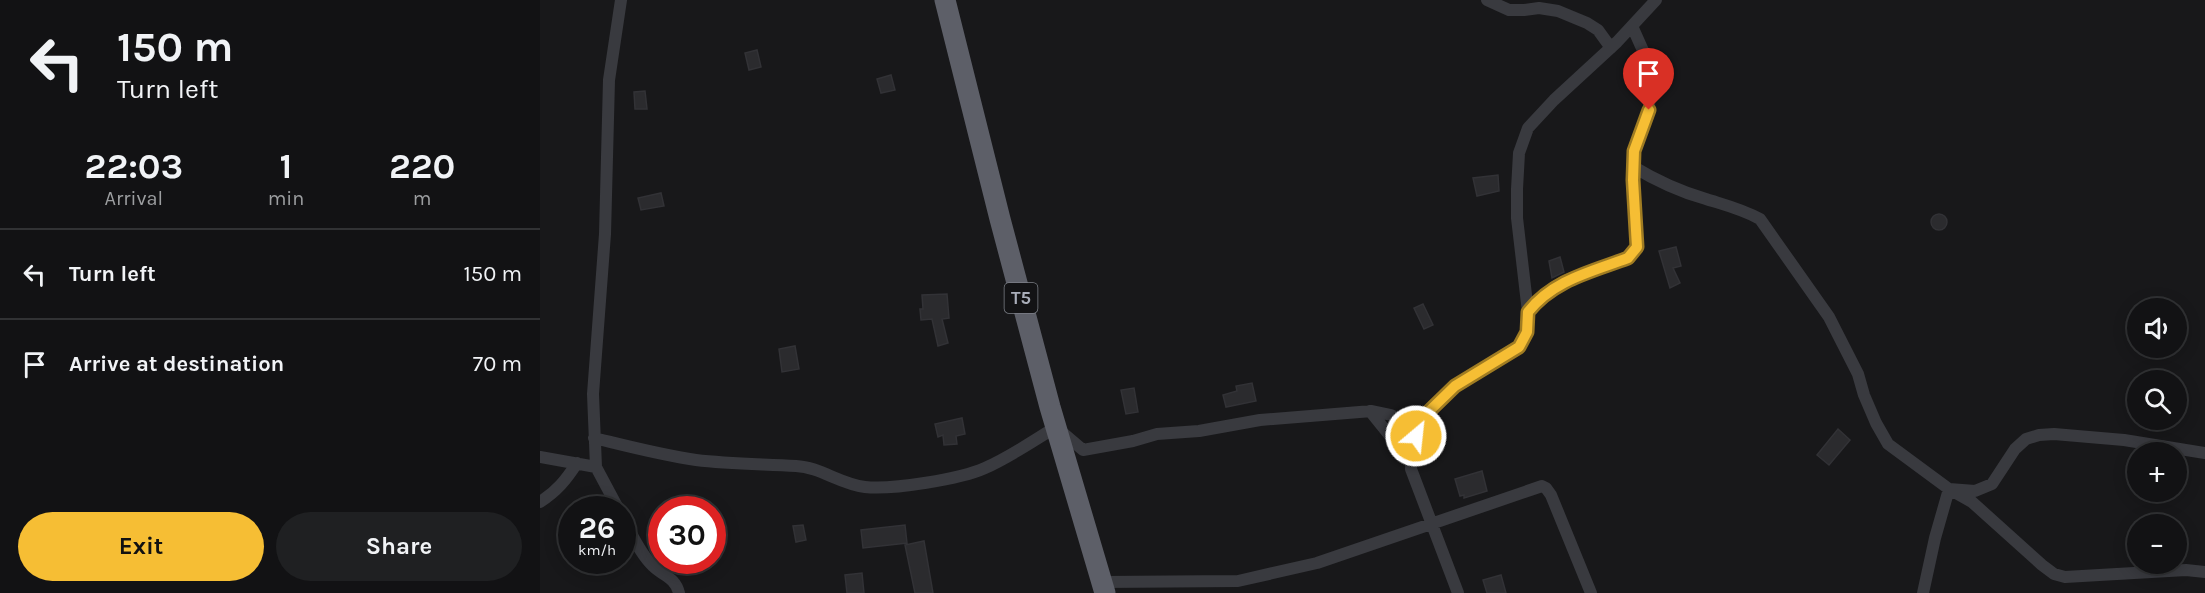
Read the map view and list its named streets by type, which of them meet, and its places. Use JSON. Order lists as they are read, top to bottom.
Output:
{
  "streets": {
    "highway": ["T5"]
  },
  "page": {
    "turn": ["150 m", "Turn left"],
    "eta": [
      "22:03",
      "Arrival",
      "1",
      "min",
      "220",
      "m"
    ],
    "list": [
      {
        "name": "Turn left",
        "value": "150 m"
      },
      {
        "name": "Arrive at destination",
        "value": "70 m"
      }
    ],
    "map_buttons": ["+", "−"],
    "speed": "26 km/h",
    "limit": "30",
    "buttons": ["Exit", "Share"]
  }
}
